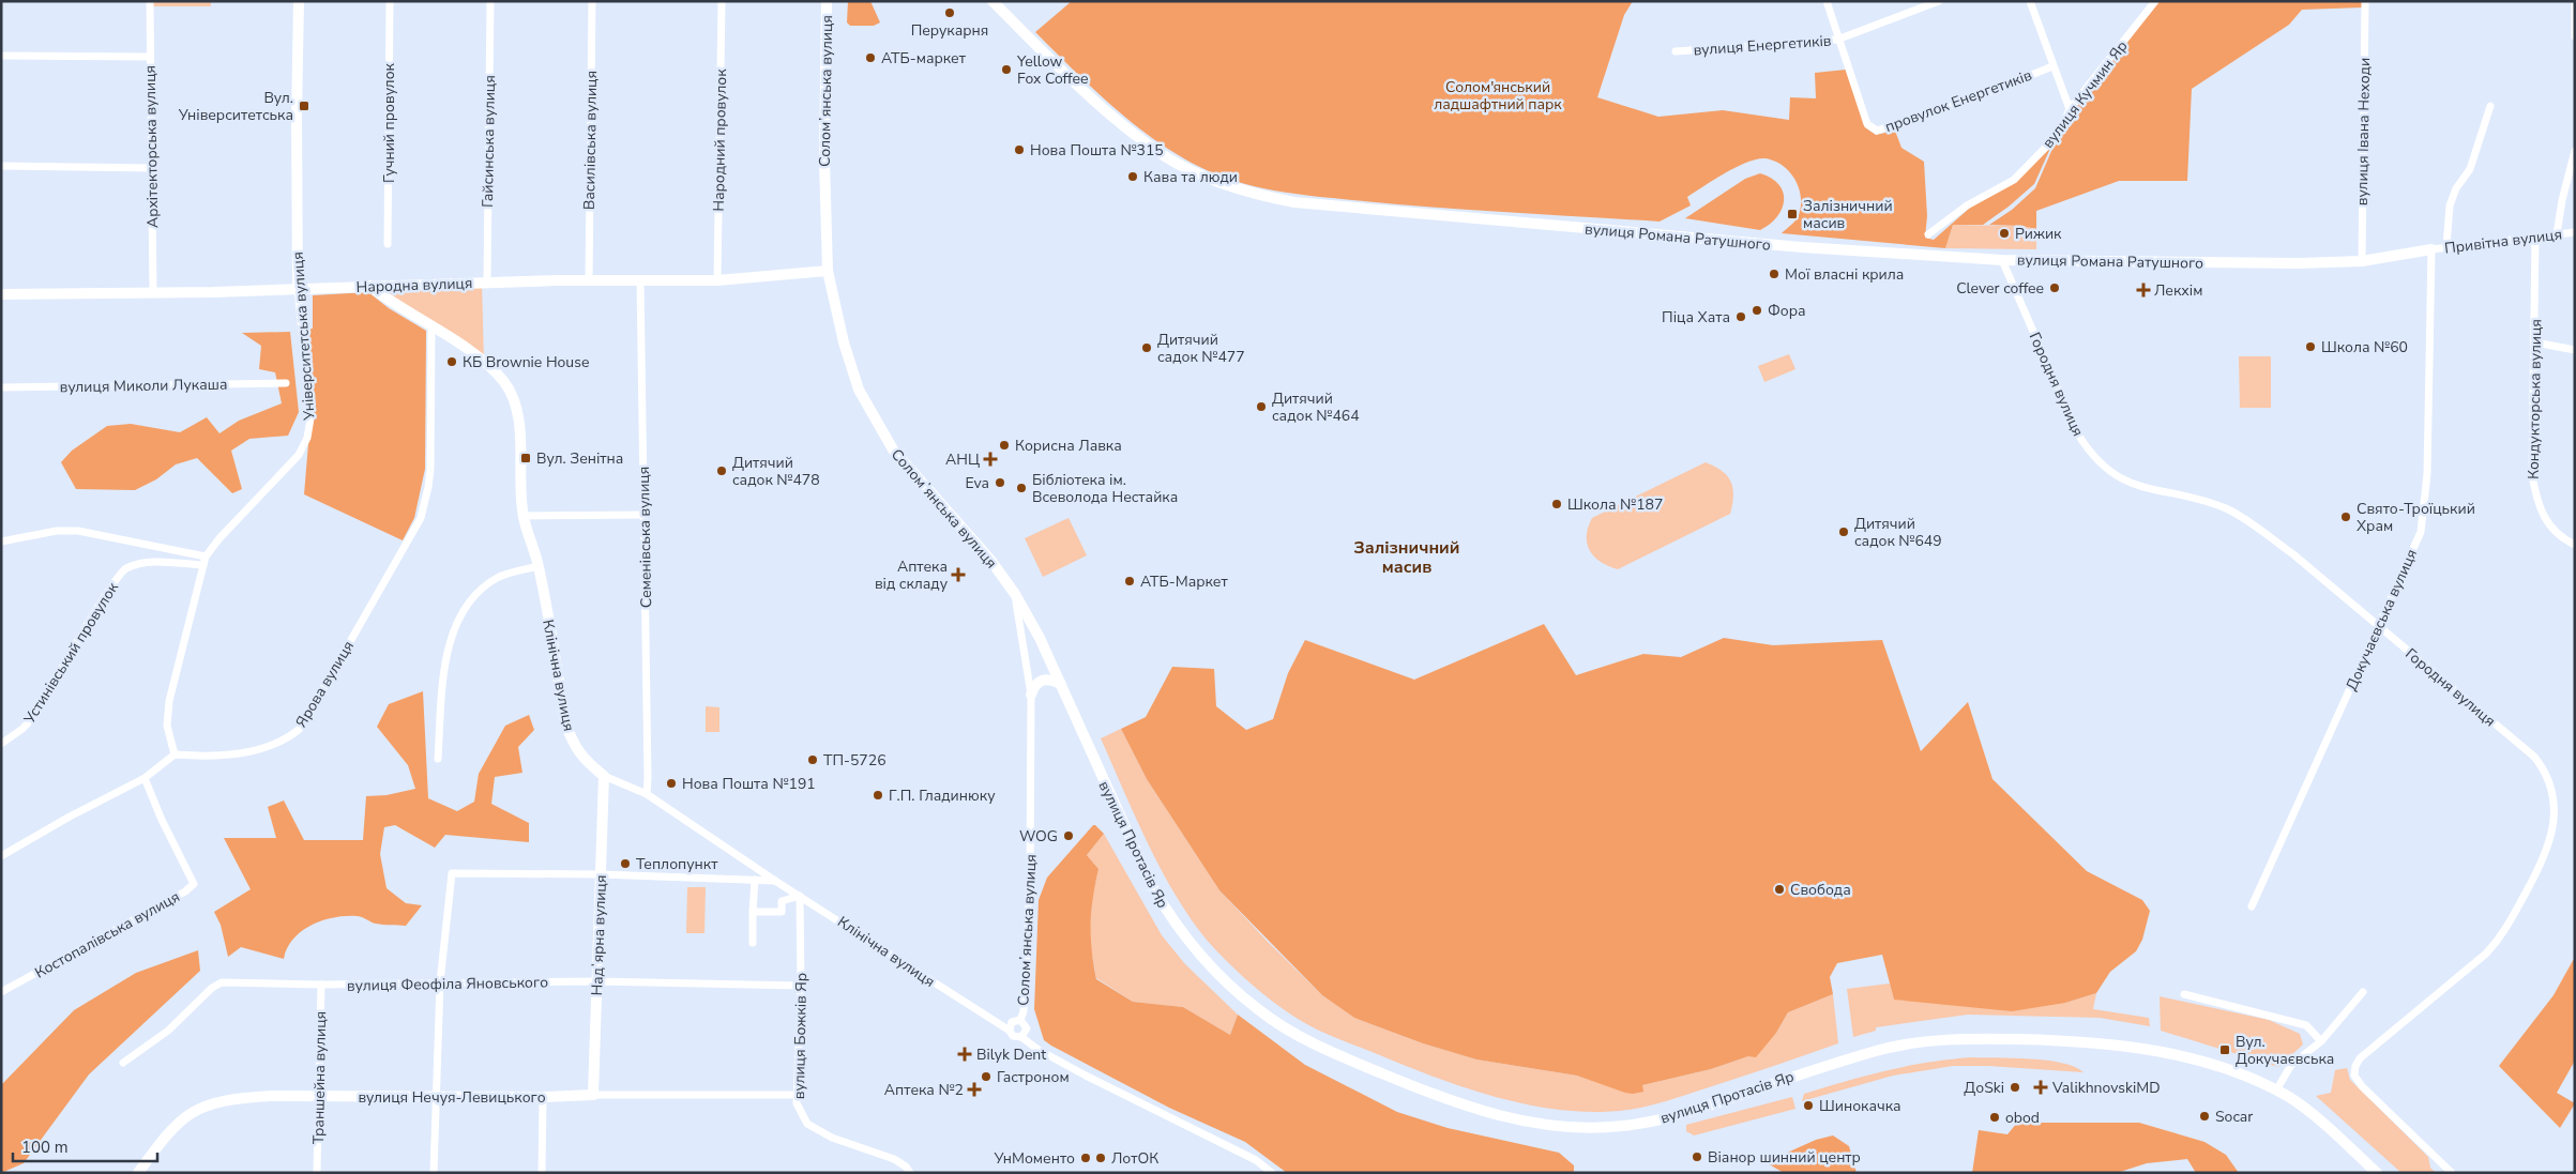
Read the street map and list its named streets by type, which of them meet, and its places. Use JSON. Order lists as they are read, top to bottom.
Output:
{
  "streets": {
    "street": [
      "вулиця Енергетиків",
      "Соломʼянська вулиця",
      "вулиця Кучмин Яр",
      "провулок Енергетиків",
      "Гучний провулок",
      "вулиця Івана Неходи",
      "Василівська вулиця",
      "Народний провулок",
      "Гайсинська вулиця",
      "Архітекторська вулиця",
      "вулиця Романа Ратушного",
      "Привітна вулиця",
      "Народна вулиця",
      "Університетська вулиця",
      "Городня вулиця",
      "вулиця Миколи Лукаша",
      "Кондукторська вулиця",
      "Семенівська вулиця",
      "Докучаєвська вулиця",
      "Устинівський провулок",
      "Клінічна вулиця",
      "Ярова вулиця",
      "вулиця Протасів Яр",
      "Костопалівська вулиця",
      "Надʼярна вулиця",
      "вулиця Феофіла Яновського",
      "вулиця Божків Яр",
      "Траншейна вулиця",
      "вулиця Нечуя-Левицького"
    ]
  },
  "crossings": [
    ["вулиця Енергетиків", "провулок Енергетиків"],
    ["Соломʼянська вулиця", "Народна вулиця"],
    ["Соломʼянська вулиця", "Клінічна вулиця"],
    ["Соломʼянська вулиця", "вулиця Протасів Яр"],
    ["вулиця Івана Неходи", "вулиця Романа Ратушного"],
    ["Василівська вулиця", "Народна вулиця"],
    ["Народний провулок", "Народна вулиця"],
    ["Гайсинська вулиця", "Народна вулиця"],
    ["Архітекторська вулиця", "Народна вулиця"],
    ["вулиця Романа Ратушного", "Привітна вулиця"],
    ["вулиця Романа Ратушного", "Городня вулиця"],
    ["вулиця Романа Ратушного", "Докучаєвська вулиця"],
    ["Привітна вулиця", "Кондукторська вулиця"],
    ["Привітна вулиця", "Докучаєвська вулиця"],
    ["Народна вулиця", "Університетська вулиця"],
    ["Народна вулиця", "Семенівська вулиця"],
    ["Народна вулиця", "Клінічна вулиця"],
    ["Університетська вулиця", "Устинівський провулок"],
    ["Університетська вулиця", "Ярова вулиця"],
    ["Городня вулиця", "Докучаєвська вулиця"],
    ["Семенівська вулиця", "Клінічна вулиця"],
    ["Клінічна вулиця", "Ярова вулиця"],
    ["Клінічна вулиця", "Надʼярна вулиця"],
    ["Клінічна вулиця", "вулиця Божків Яр"],
    ["Надʼярна вулиця", "вулиця Феофіла Яновського"],
    ["Надʼярна вулиця", "вулиця Нечуя-Левицького"],
    ["вулиця Феофіла Яновського", "вулиця Божків Яр"],
    ["вулиця Феофіла Яновського", "Траншейна вулиця"],
    ["вулиця Божків Яр", "вулиця Нечуя-Левицького"],
    ["Траншейна вулиця", "вулиця Нечуя-Левицького"]
  ],
  "districts": ["Залізничний масив"],
  "parks": ["Солом'янський ладшафтний парк"],
  "places": {
    "other": [
      "Перукарня",
      "АТБ-маркет",
      "Yellow Fox Coffee",
      "Нова Пошта №315",
      "Кава та люди",
      "Рижик",
      "Мої власні крила",
      "Clever coffee",
      "Фора",
      "Піца Хата",
      "Школа №60",
      "Дитячий садок №477",
      "КБ Brownie House",
      "Дитячий садок №464",
      "Корисна Лавка",
      "Дитячий садок №478",
      "Eva",
      "Бібліотека ім. Всеволода Нестайка",
      "Школа №187",
      "Свято-Троїцький Храм",
      "Дитячий садок №649",
      "АТБ-Маркет",
      "ТП-5726",
      "Нова Пошта №191",
      "Г.П. Гладинюку",
      "WOG",
      "Теплопункт",
      "Свобода",
      "Гастроном",
      "ДоSki",
      "Шинокачка",
      "Socar",
      "obod",
      "Віанор шинний центр",
      "УнМоменто",
      "ЛотОК"
    ],
    "transit": [
      "Вул. Університетська",
      "Залізничний масив",
      "Вул. Зенітна",
      "Вул. Докучаєвська"
    ],
    "health": [
      "Лекхім",
      "АНЦ",
      "Аптека від складу",
      "Bilyk Dent",
      "ValikhnovskiMD",
      "Аптека №2"
    ]
  },
  "scale_bar": "100 m"
}
